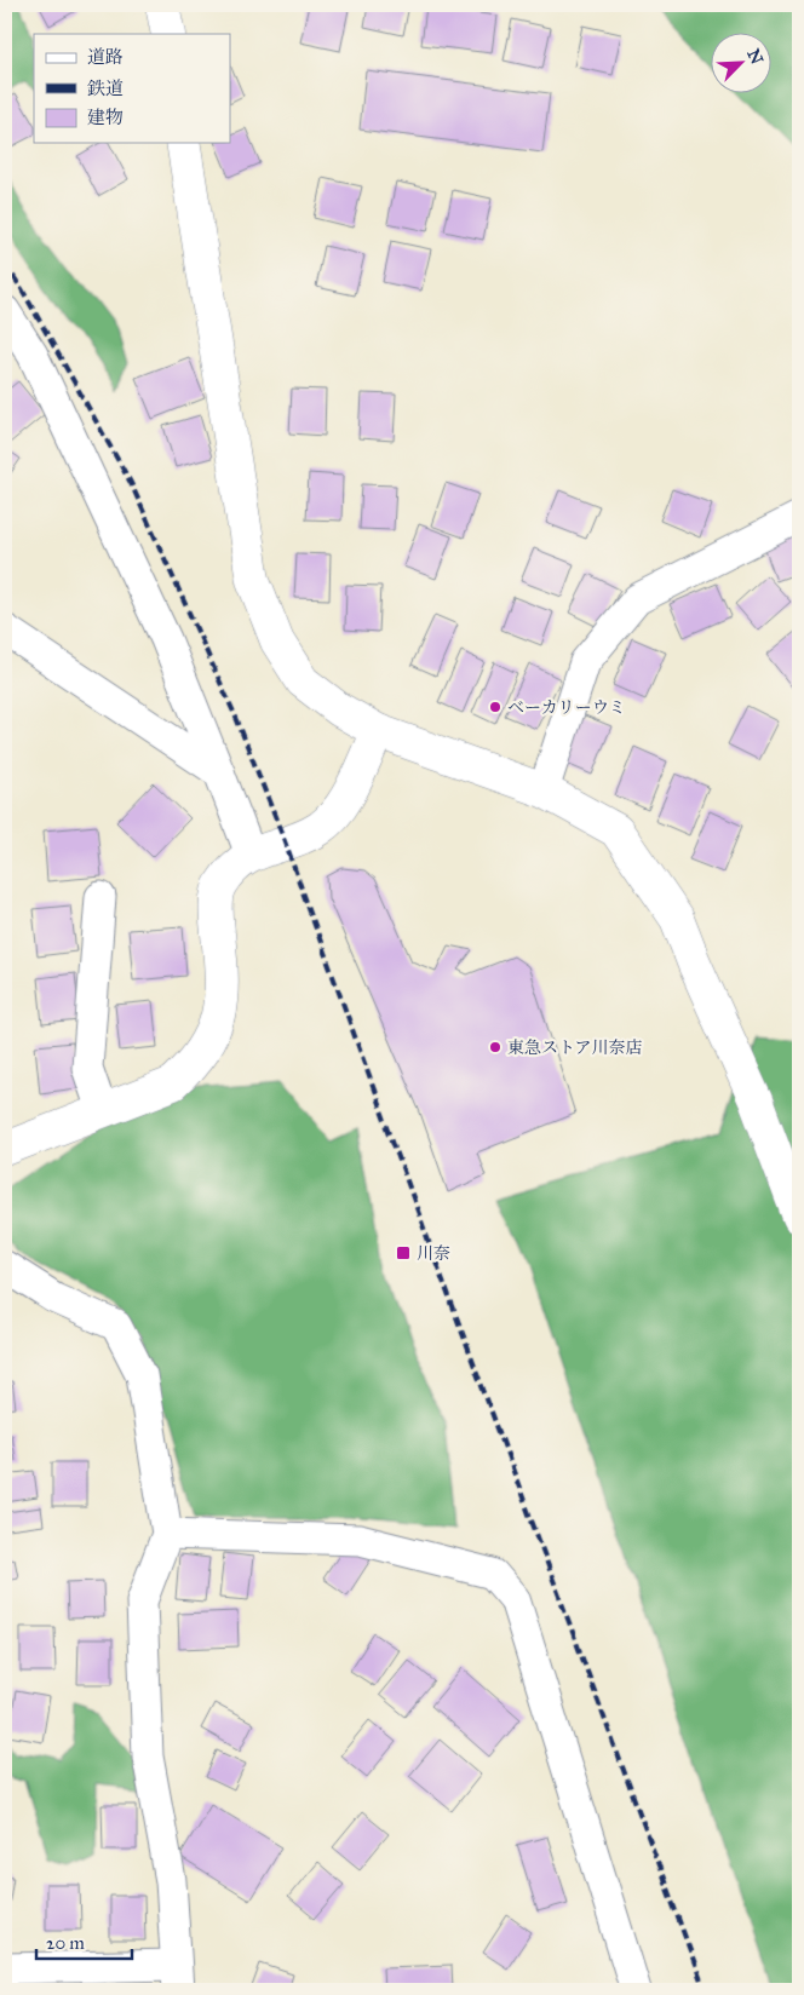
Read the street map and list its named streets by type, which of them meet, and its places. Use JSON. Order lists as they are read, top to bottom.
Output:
{
  "places": {
    "other": ["ベーカリーウミ", "東急ストア川奈店"],
    "transit": ["川奈"]
  },
  "legend": ["道路", "鉄道", "建物"],
  "scale_bar": "20 m",
  "north": "top right"
}
